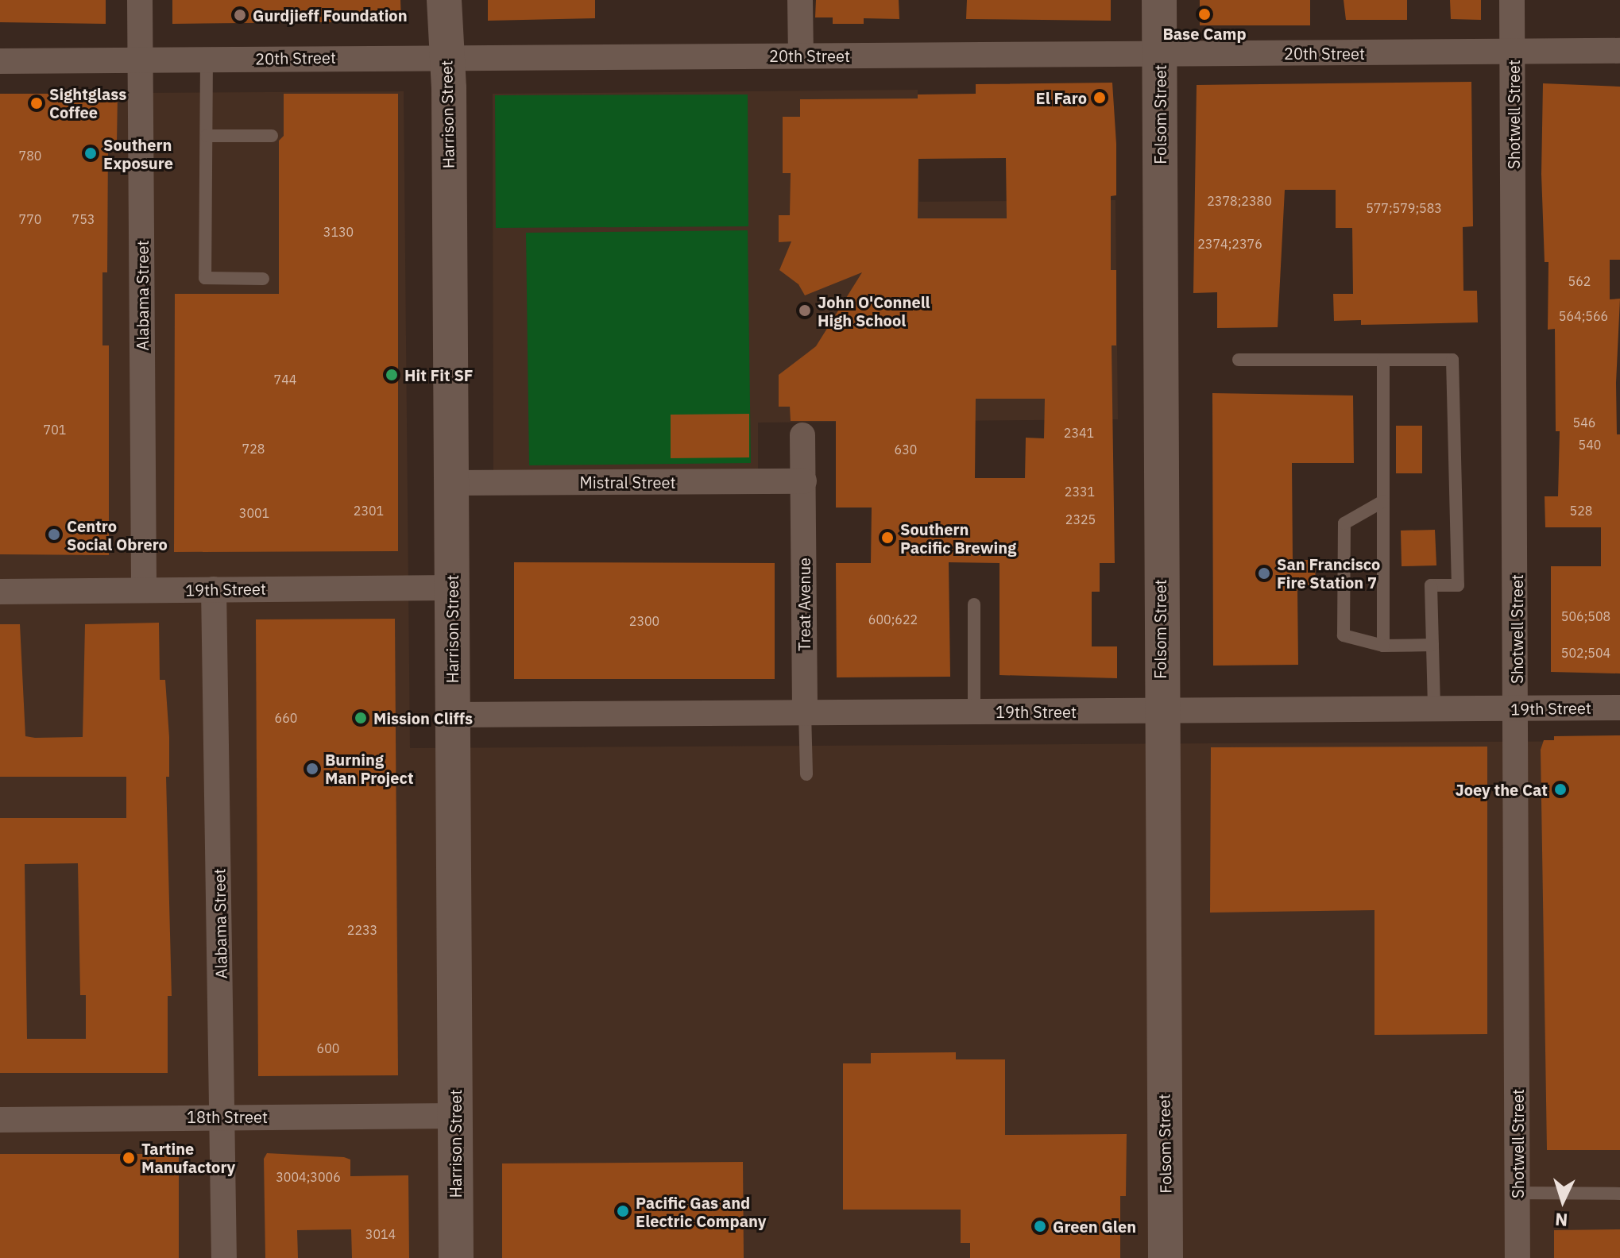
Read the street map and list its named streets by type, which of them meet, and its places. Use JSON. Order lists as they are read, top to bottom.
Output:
{
  "streets": {
    "street": [
      "20th Street",
      "Harrison Street",
      "Folsom Street",
      "Shotwell Street",
      "Alabama Street",
      "Mistral Street",
      "19th Street",
      "Treat Avenue",
      "18th Street"
    ]
  },
  "crossings": [
    ["20th Street", "Harrison Street"],
    ["20th Street", "Folsom Street"],
    ["20th Street", "Shotwell Street"],
    ["20th Street", "Alabama Street"],
    ["Harrison Street", "Mistral Street"],
    ["Harrison Street", "19th Street"],
    ["Harrison Street", "18th Street"],
    ["Folsom Street", "19th Street"],
    ["Shotwell Street", "19th Street"],
    ["Alabama Street", "19th Street"],
    ["Alabama Street", "18th Street"],
    ["Mistral Street", "Treat Avenue"],
    ["19th Street", "Treat Avenue"]
  ],
  "places": [
    "Base Camp",
    "Gurdjieff Foundation",
    "El Faro",
    "Sightglass Coffee",
    "Southern Exposure",
    "John O'Connell High School",
    "Hit Fit SF",
    "Centro Social Obrero",
    "Southern Pacific Brewing",
    "San Francisco Fire Station 7",
    "Mission Cliffs",
    "Burning Man Project",
    "Joey the Cat",
    "Tartine Manufactory",
    "Pacific Gas and Electric Company",
    "Green Glen"
  ],
  "house_numbers": [
    "780",
    "2378;2380",
    "577;579;583",
    "770",
    "753",
    "3130",
    "2374;2376",
    "562",
    "564;566",
    "744",
    "546",
    "701",
    "2341",
    "540",
    "728",
    "630",
    "2331",
    "2301",
    "528",
    "3001",
    "2325",
    "506;508",
    "600;622",
    "2300",
    "502;504",
    "660",
    "2233",
    "600",
    "3004;3006",
    "3014"
  ],
  "north": "bottom"
}
